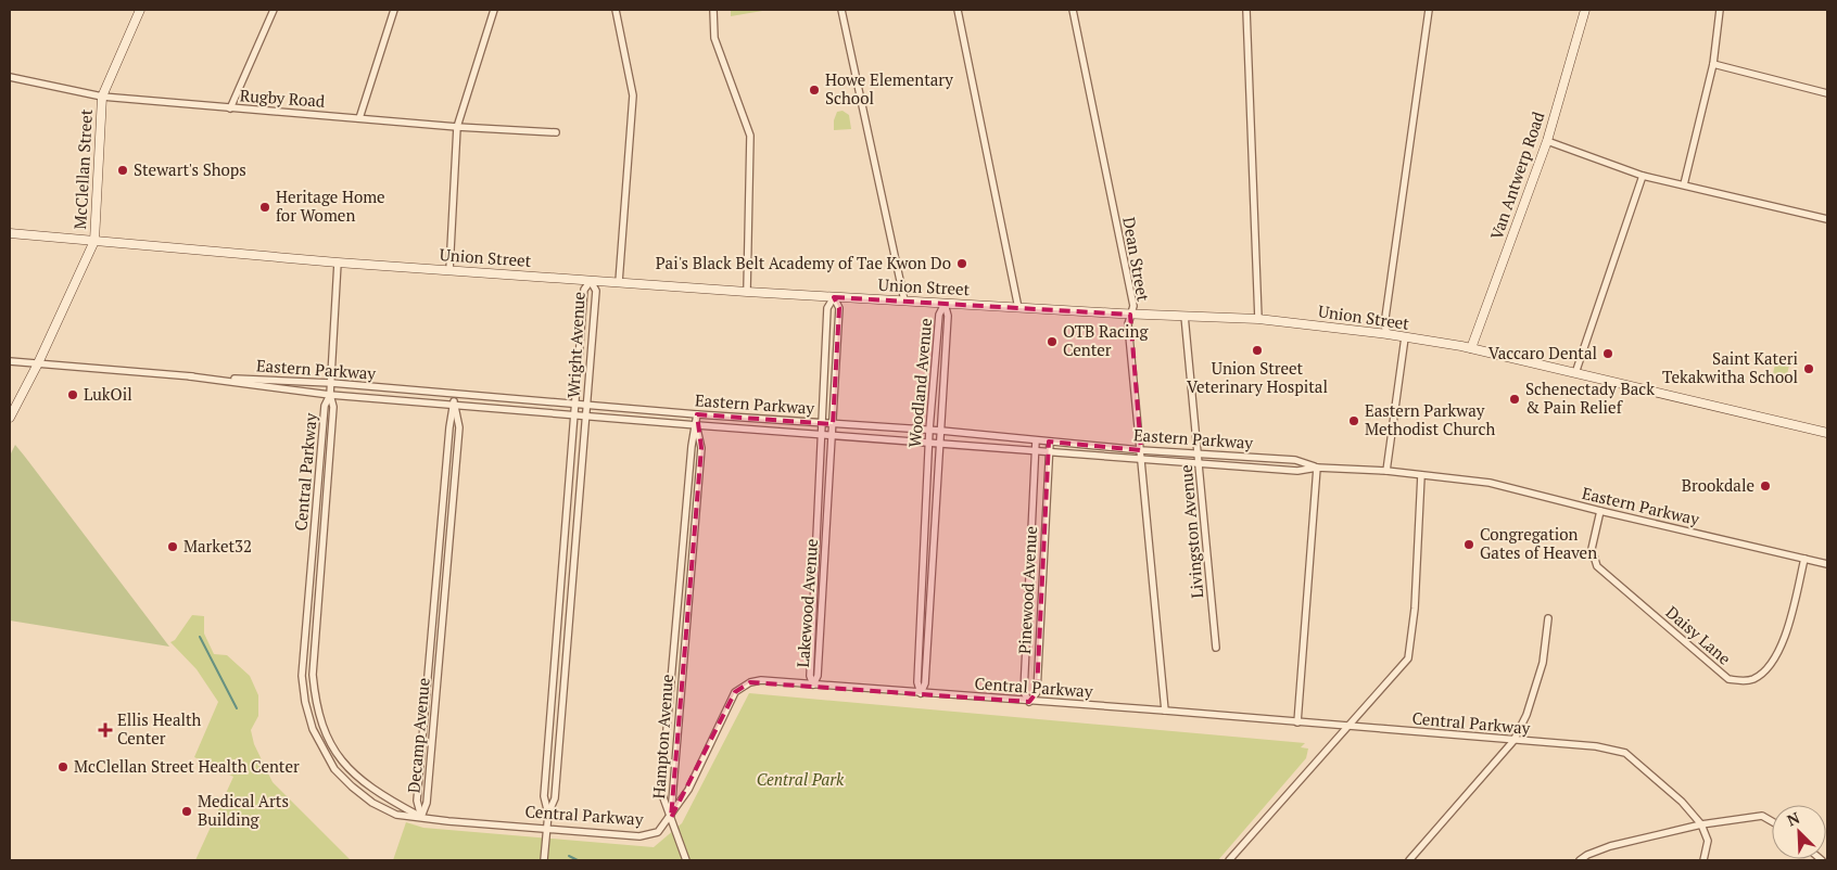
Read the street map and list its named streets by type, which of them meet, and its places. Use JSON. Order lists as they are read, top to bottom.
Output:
{
  "streets": {
    "main road": ["McClellan Street", "Van Antwerp Road", "Union Street"],
    "street": [
      "Rugby Road",
      "Dean Street",
      "Wright Avenue",
      "Eastern Parkway",
      "Woodland Avenue",
      "Central Parkway",
      "Livingston Avenue",
      "Pinewood Avenue",
      "Lakewood Avenue",
      "Daisy Lane",
      "Decamp Avenue",
      "Hampton Avenue"
    ]
  },
  "crossings": [
    ["Rugby Road", "McClellan Street"],
    ["McClellan Street", "Union Street"],
    ["McClellan Street", "Eastern Parkway"],
    ["Van Antwerp Road", "Union Street"],
    ["Union Street", "Dean Street"],
    ["Union Street", "Wright Avenue"],
    ["Union Street", "Woodland Avenue"],
    ["Union Street", "Central Parkway"],
    ["Union Street", "Livingston Avenue"],
    ["Union Street", "Lakewood Avenue"],
    ["Dean Street", "Eastern Parkway"],
    ["Dean Street", "Central Parkway"],
    ["Wright Avenue", "Eastern Parkway"],
    ["Wright Avenue", "Central Parkway"],
    ["Eastern Parkway", "Woodland Avenue"],
    ["Eastern Parkway", "Central Parkway"],
    ["Eastern Parkway", "Livingston Avenue"],
    ["Eastern Parkway", "Pinewood Avenue"],
    ["Eastern Parkway", "Lakewood Avenue"],
    ["Eastern Parkway", "Daisy Lane"],
    ["Eastern Parkway", "Decamp Avenue"],
    ["Eastern Parkway", "Hampton Avenue"],
    ["Woodland Avenue", "Central Parkway"],
    ["Central Parkway", "Pinewood Avenue"],
    ["Central Parkway", "Lakewood Avenue"],
    ["Central Parkway", "Decamp Avenue"],
    ["Central Parkway", "Hampton Avenue"]
  ],
  "parks": ["Central Park"],
  "places": {
    "other": [
      "Howe Elementary School",
      "Stewart's Shops",
      "Heritage Home for Women",
      "Pai's Black Belt Academy of Tae Kwon Do",
      "OTB Racing Center",
      "Union Street Veterinary Hospital",
      "Vaccaro Dental",
      "Saint Kateri Tekakwitha School",
      "LukOil",
      "Schenectady Back & Pain Relief",
      "Eastern Parkway Methodist Church",
      "Brookdale",
      "Congregation Gates of Heaven",
      "Market32",
      "McClellan Street Health Center",
      "Medical Arts Building"
    ],
    "health": ["Ellis Health Center"]
  },
  "north": "top left"
}
